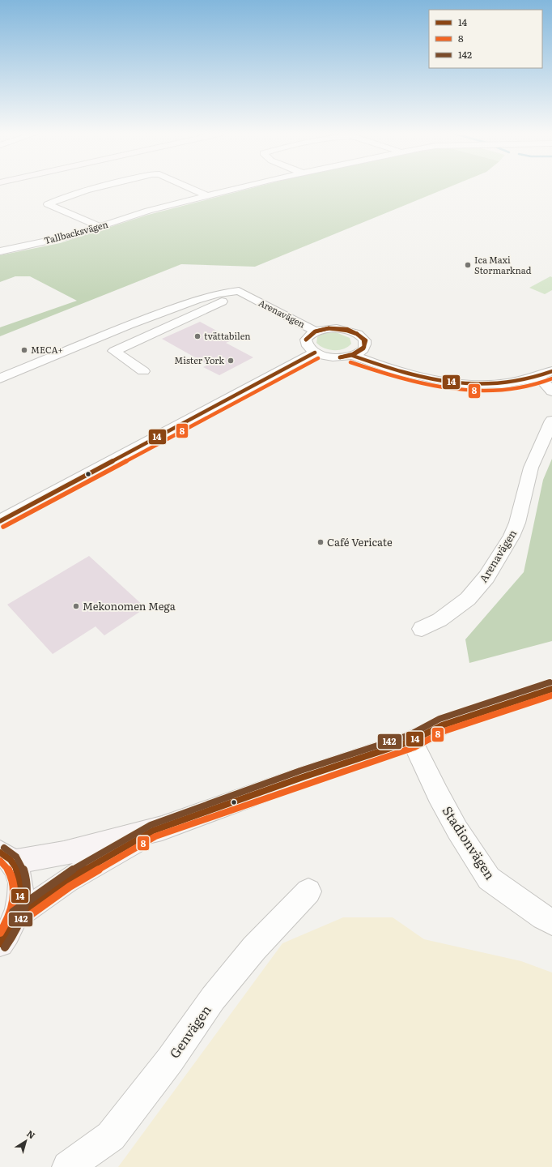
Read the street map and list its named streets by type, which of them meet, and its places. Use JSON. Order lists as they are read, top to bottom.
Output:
{
  "streets": {
    "street": [
      "Tallbacksvägen",
      "Arenavägen",
      "Stadionvägen",
      "Genvägen"
    ]
  },
  "places": [
    "Ica Maxi Stormarknad",
    "tvättabilen",
    "MECA+",
    "Mister York",
    "Café Vericate",
    "Mekonomen Mega"
  ],
  "lines": ["transit line 14", "transit line 8", "transit line 142"],
  "legend": ["14", "8", "142"],
  "north": "top right"
}
